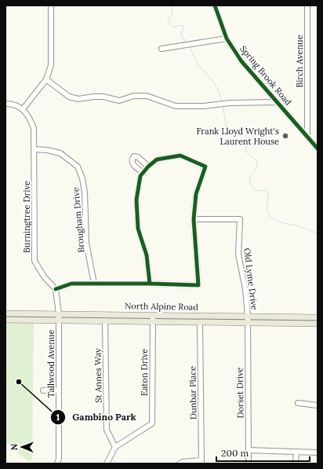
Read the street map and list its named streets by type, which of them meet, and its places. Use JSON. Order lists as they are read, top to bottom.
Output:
{
  "streets": {
    "main road": ["North Alpine Road"],
    "street": [
      "Birch Avenue",
      "Spring Brook Road",
      "Burningtree Drive",
      "Brougham Drive",
      "Old Lyme Drive",
      "Tallwood Avenue",
      "Eaton Drive",
      "St Annes Way",
      "Dunbar Place",
      "Dorset Drive"
    ]
  },
  "crossings": [
    ["Birch Avenue", "Spring Brook Road"],
    ["Burningtree Drive", "Brougham Drive"],
    ["Old Lyme Drive", "North Alpine Road"],
    ["Old Lyme Drive", "Dorset Drive"],
    ["North Alpine Road", "Tallwood Avenue"],
    ["North Alpine Road", "Eaton Drive"],
    ["North Alpine Road", "St Annes Way"],
    ["North Alpine Road", "Dunbar Place"],
    ["North Alpine Road", "Dorset Drive"],
    ["Eaton Drive", "St Annes Way"]
  ],
  "places": ["Frank Lloyd Wright's Laurent House", "Gambino Park"],
  "scale_bar": "200 m",
  "north": "left"
}
